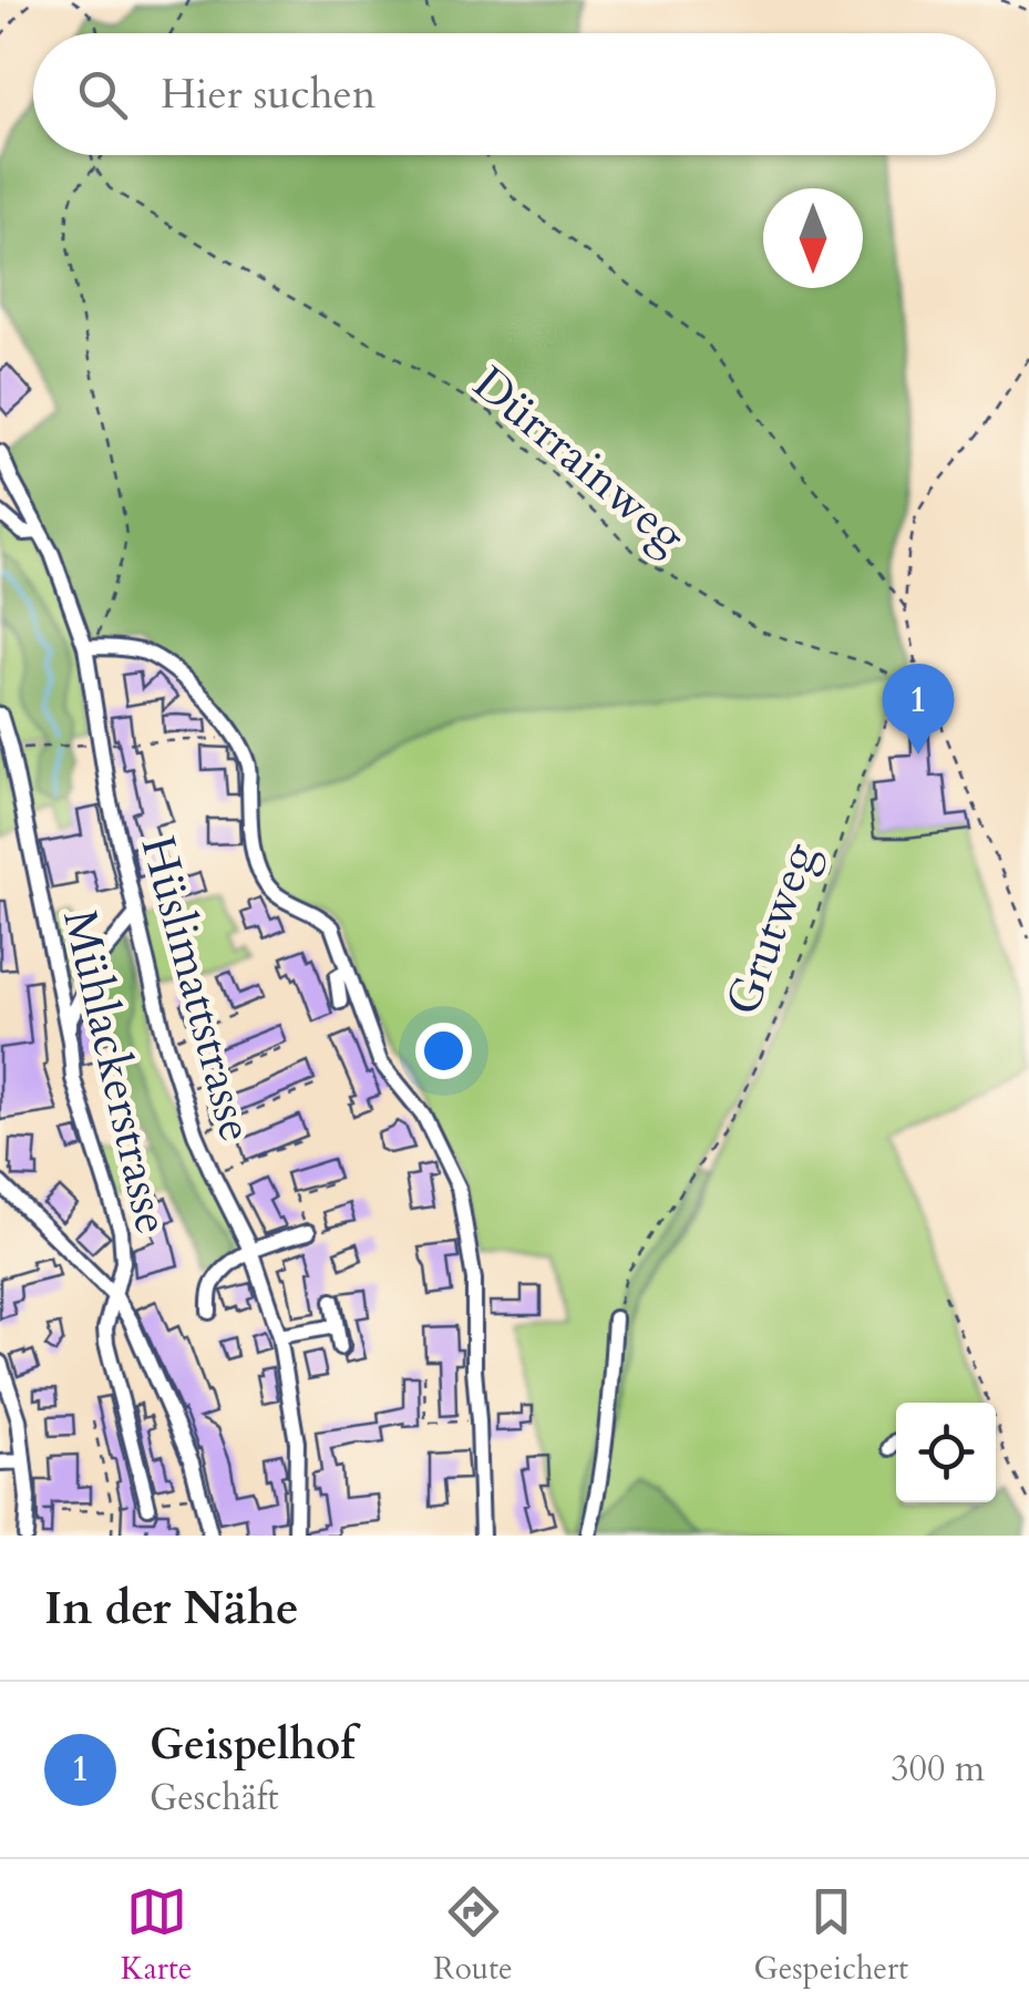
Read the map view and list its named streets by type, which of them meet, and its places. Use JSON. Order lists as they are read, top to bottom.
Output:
{
  "streets": {
    "street": ["Hüslimattstrasse", "Mühlackerstrasse"],
    "path": ["Dürrrainweg", "Grutweg"]
  },
  "crossings": [
    ["Dürrrainweg", "Grutweg"]
  ],
  "north": "bottom",
  "page": {
    "search": "Hier suchen",
    "pins": "1",
    "heading": "In der Nähe",
    "list": [
      {
        "mark": "1",
        "name": "Geispelhof",
        "note": "Geschäft",
        "value": "300 m"
      }
    ],
    "nav": ["Karte", "Route", "Gespeichert"]
  }
}
